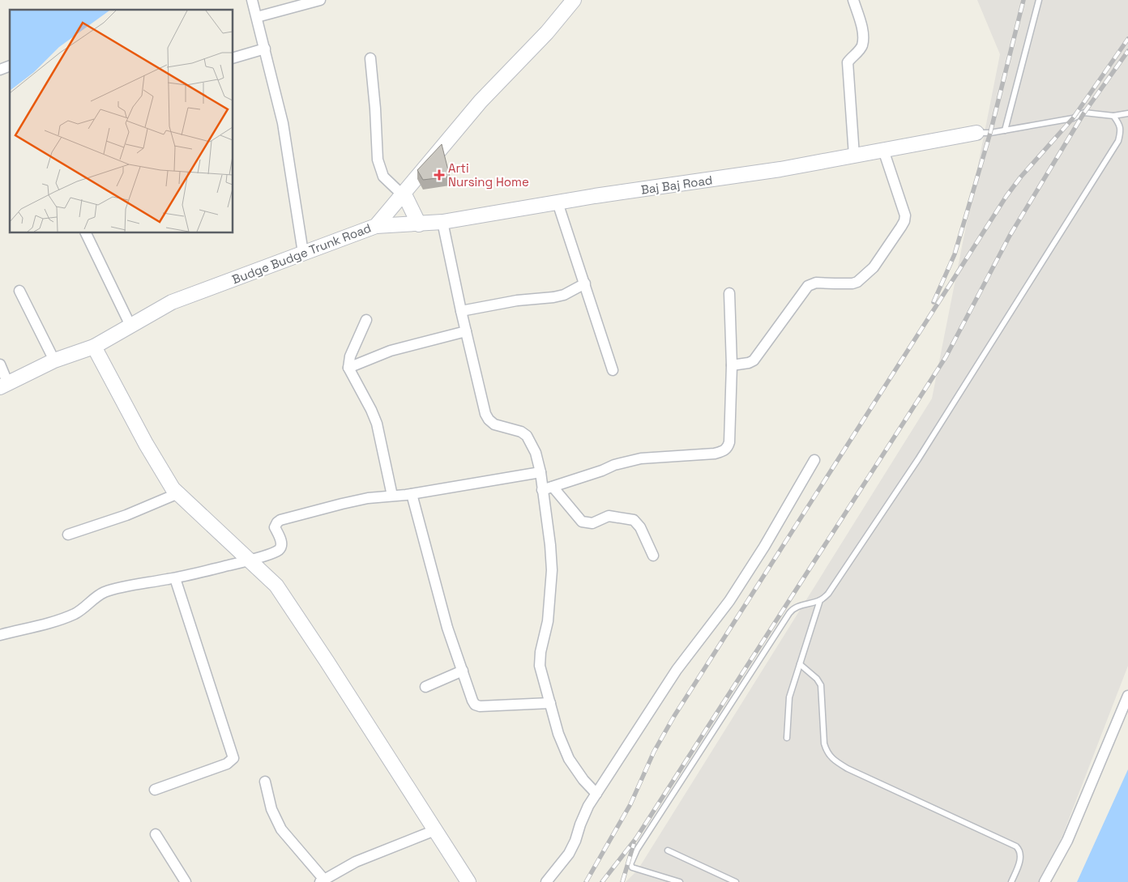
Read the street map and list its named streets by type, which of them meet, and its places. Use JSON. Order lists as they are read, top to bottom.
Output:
{
  "streets": {
    "main road": ["Baj Baj Road", "Budge Budge Trunk Road"]
  },
  "crossings": [
    ["Baj Baj Road", "Budge Budge Trunk Road"]
  ],
  "places": {
    "health": ["Arti Nursing Home"]
  }
}
